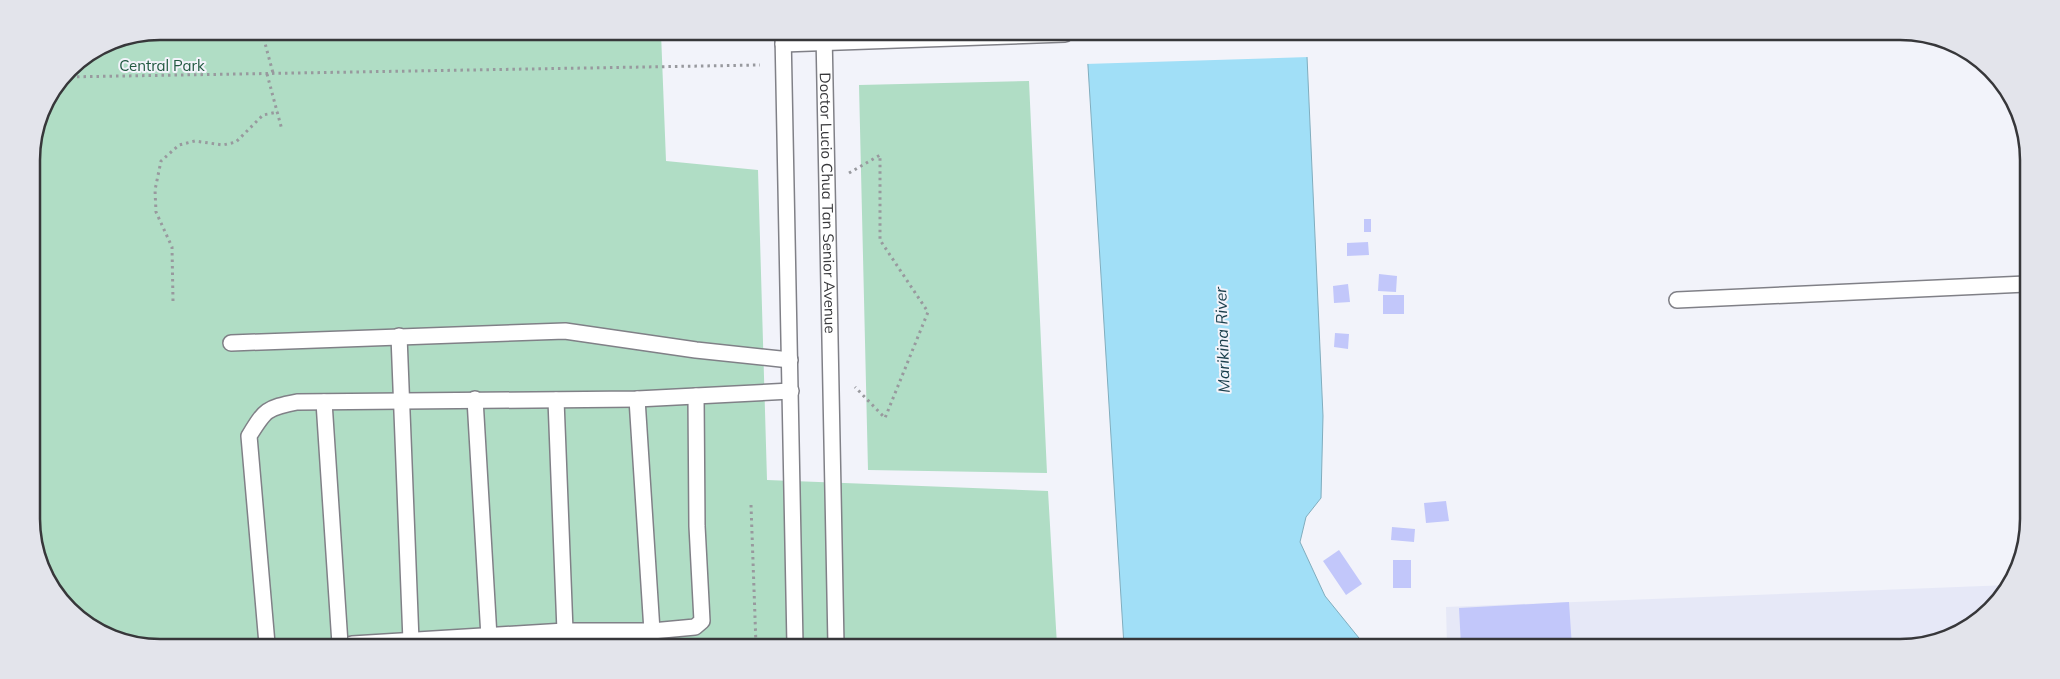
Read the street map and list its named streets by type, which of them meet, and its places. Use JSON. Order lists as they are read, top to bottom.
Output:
{
  "streets": {
    "lane": ["Doctor Lucio Chua Tan Senior Avenue"]
  },
  "water": ["Marikina River"],
  "parks": ["Central Park"]
}
